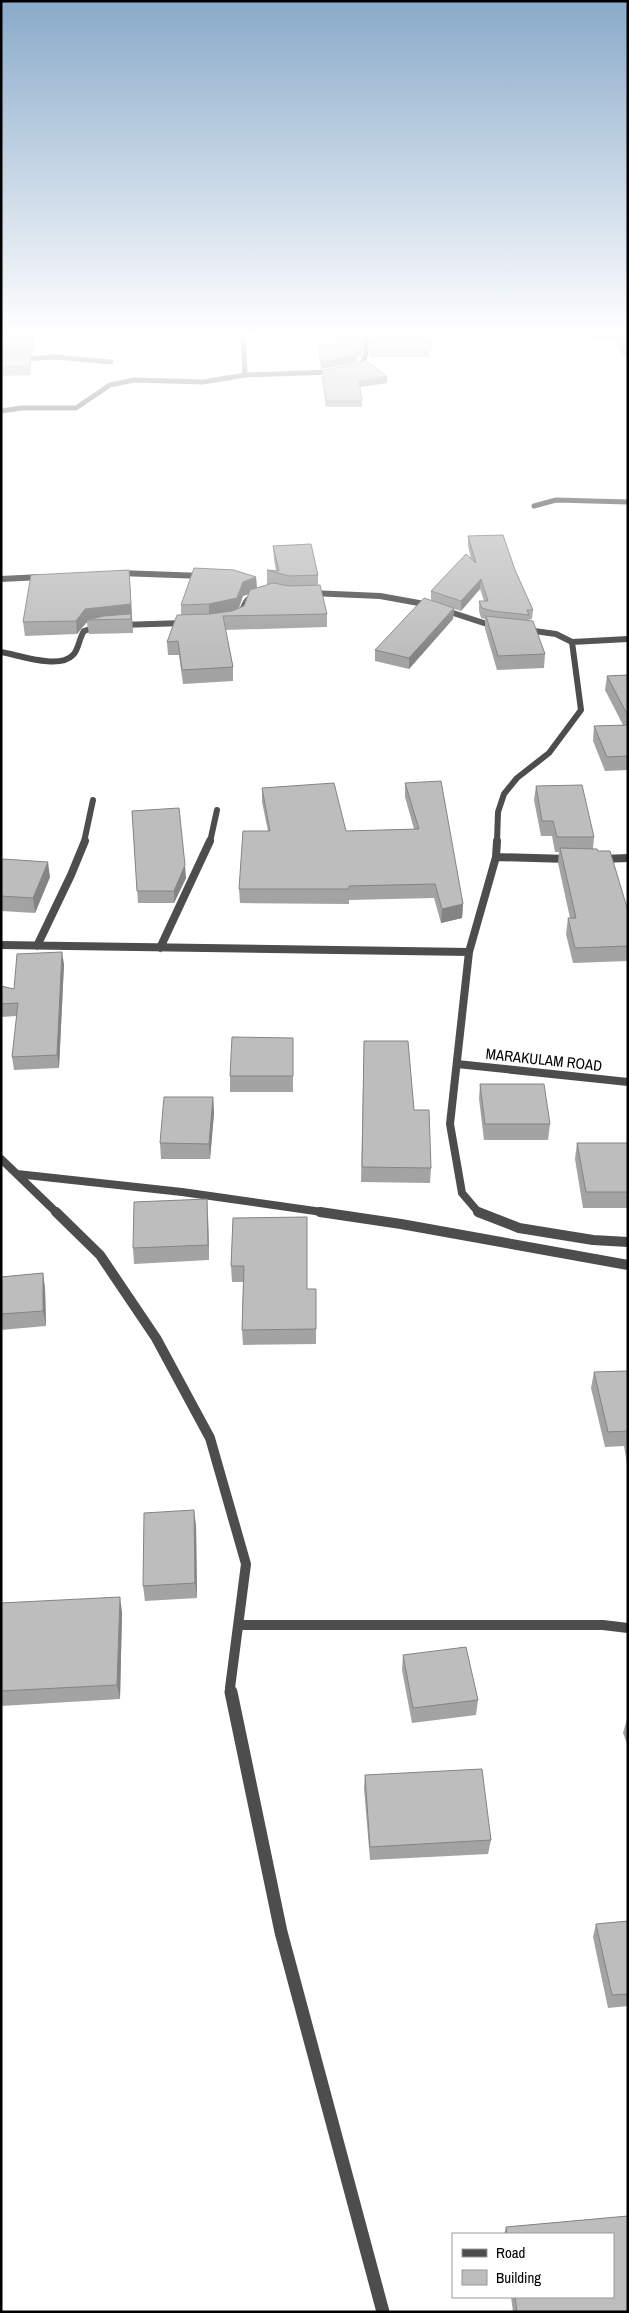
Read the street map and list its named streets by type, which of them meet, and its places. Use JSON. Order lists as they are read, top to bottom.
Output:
{
  "streets": {
    "street": ["MARAKULAM ROAD"]
  },
  "legend": ["Road", "Building"]
}
